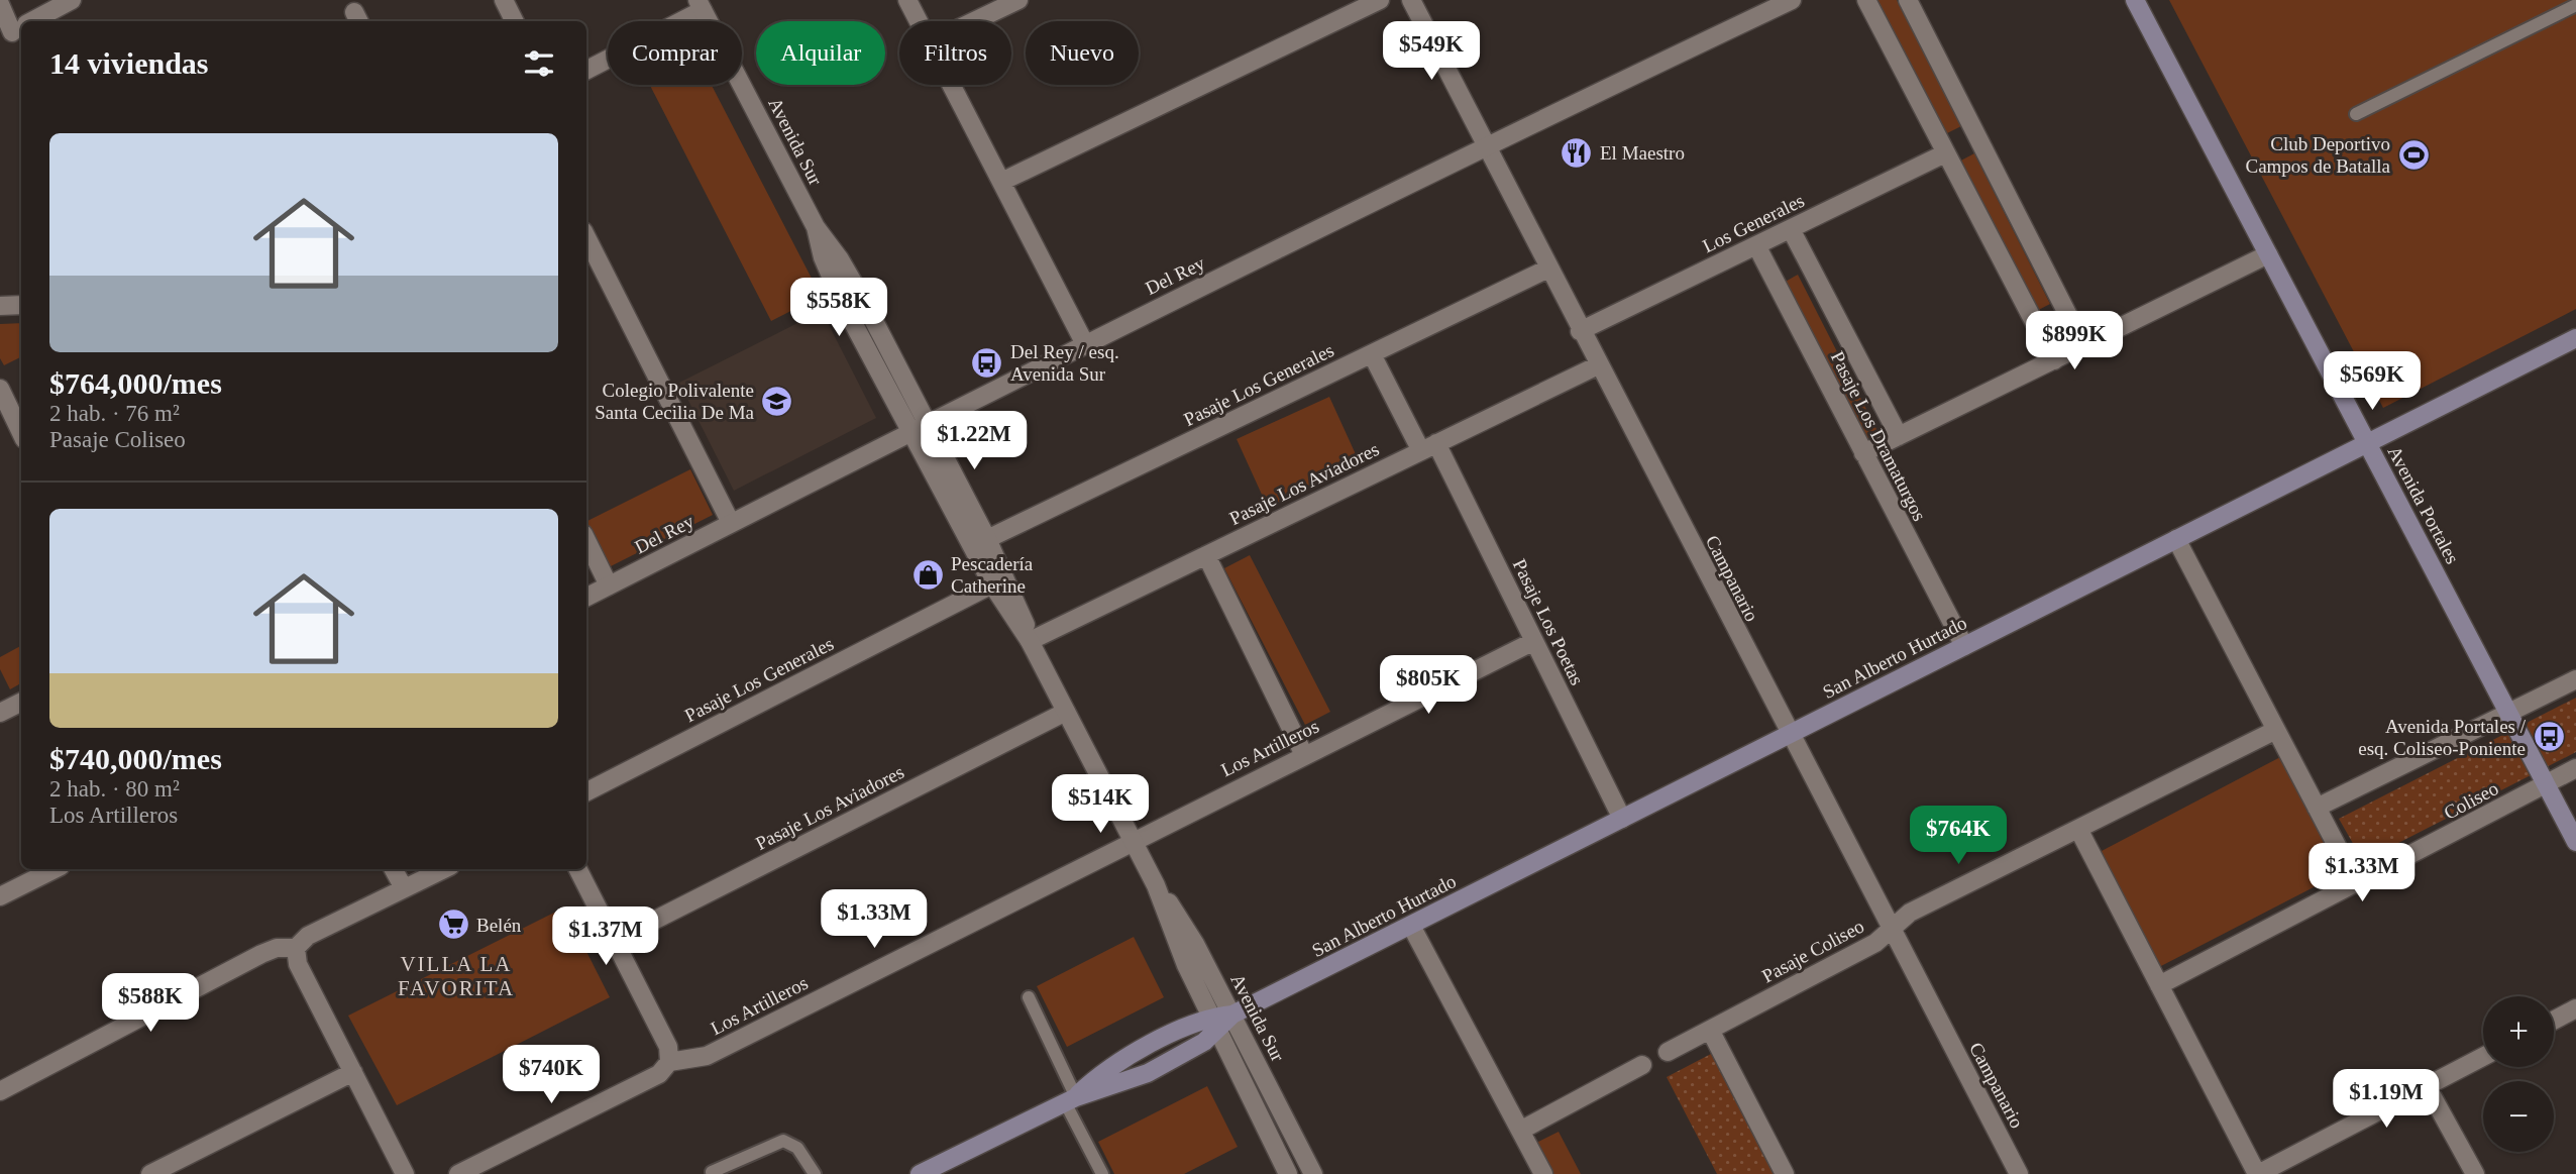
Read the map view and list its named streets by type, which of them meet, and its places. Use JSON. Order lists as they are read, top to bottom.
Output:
{
  "streets": {
    "main road": ["Avenida Portales", "San Alberto Hurtado"],
    "street": [
      "Avenida Sur",
      "Los Generales",
      "Del Rey",
      "Pasaje Los Generales",
      "Pasaje Los Dramaturgos",
      "Pasaje Los Aviadores",
      "Campanario",
      "Pasaje Los Poetas",
      "Los Artilleros",
      "Coliseo",
      "Pasaje Coliseo"
    ]
  },
  "crossings": [
    ["Avenida Sur", "Del Rey"],
    ["Avenida Sur", "Pasaje Los Generales"],
    ["Avenida Sur", "Pasaje Los Aviadores"],
    ["Avenida Sur", "San Alberto Hurtado"],
    ["Avenida Sur", "Los Artilleros"],
    ["Los Generales", "Pasaje Los Dramaturgos"],
    ["Los Generales", "Campanario"],
    ["Del Rey", "Campanario"],
    ["Pasaje Los Generales", "Campanario"],
    ["Pasaje Los Generales", "Pasaje Los Poetas"],
    ["Pasaje Los Dramaturgos", "San Alberto Hurtado"],
    ["Pasaje Los Aviadores", "Campanario"],
    ["Pasaje Los Aviadores", "Pasaje Los Poetas"],
    ["Avenida Portales", "San Alberto Hurtado"],
    ["Avenida Portales", "Coliseo"],
    ["Campanario", "San Alberto Hurtado"],
    ["Campanario", "Pasaje Coliseo"],
    ["Pasaje Los Poetas", "San Alberto Hurtado"],
    ["Pasaje Los Poetas", "Los Artilleros"]
  ],
  "districts": ["VILLA LA FAVORITA"],
  "places": {
    "restaurant": ["El Maestro"],
    "sports": ["Club Deportivo Campos de Batalla"],
    "bus stop": ["Del Rey / esq. Avenida Sur", "Avenida Portales / esq. Coliseo-Poniente"],
    "school or university": ["Colegio Polivalente Santa Cecilia De Ma"],
    "shop": ["Pescadería Catherine"],
    "supermarket": ["Belén"]
  },
  "page": {
    "price": [
      "$549K",
      "$558K",
      "$899K",
      "$569K",
      "$1.22M",
      "$805K",
      "$514K",
      "$764K",
      "$1.33M",
      "$1.33M",
      "$1.37M",
      "$588K",
      "$740K",
      "$1.19M"
    ],
    "chip": [
      "Comprar",
      "Alquilar",
      "Filtros",
      "Nuevo"
    ],
    "heading": "14 viviendas",
    "list": [
      {
        "name": "$764,000/mes",
        "note": "2 hab. · 76 m² · Pasaje Coliseo"
      },
      {
        "name": "$740,000/mes",
        "note": "2 hab. · 80 m² · Los Artilleros"
      }
    ],
    "map_buttons": ["+", "−"]
  }
}
